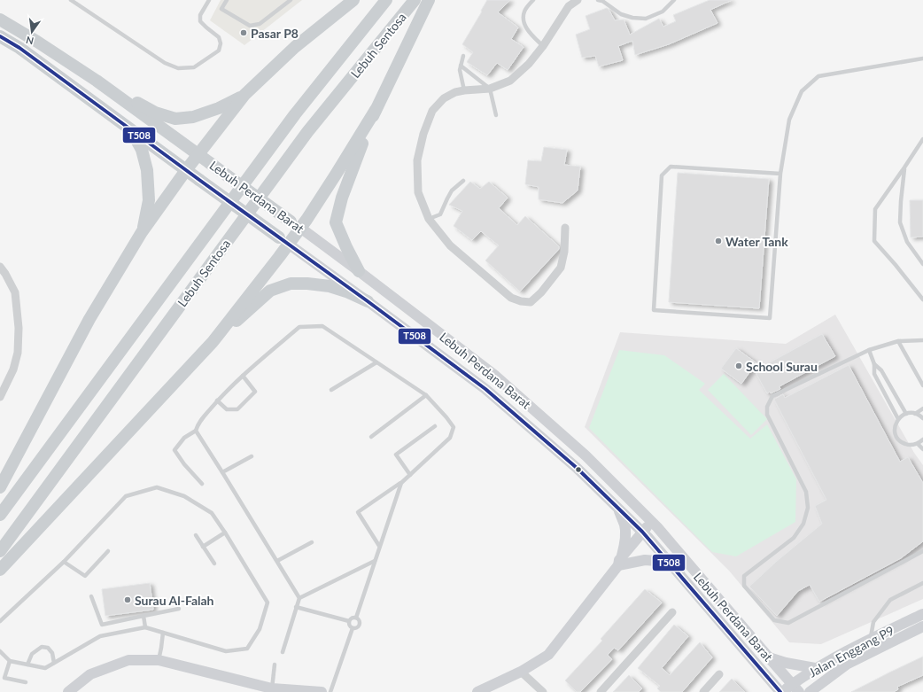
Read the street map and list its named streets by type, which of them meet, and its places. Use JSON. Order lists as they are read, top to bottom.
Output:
{
  "streets": {
    "main road": ["Lebuh Sentosa", "Lebuh Perdana Barat"],
    "street": ["Jalan Enggang P9"]
  },
  "crossings": [
    ["Lebuh Perdana Barat", "Jalan Enggang P9"]
  ],
  "places": [
    "Pasar P8",
    "Water Tank",
    "School Surau",
    "Surau Al-Falah"
  ],
  "lines": ["transit line T508"],
  "north": "bottom"
}
